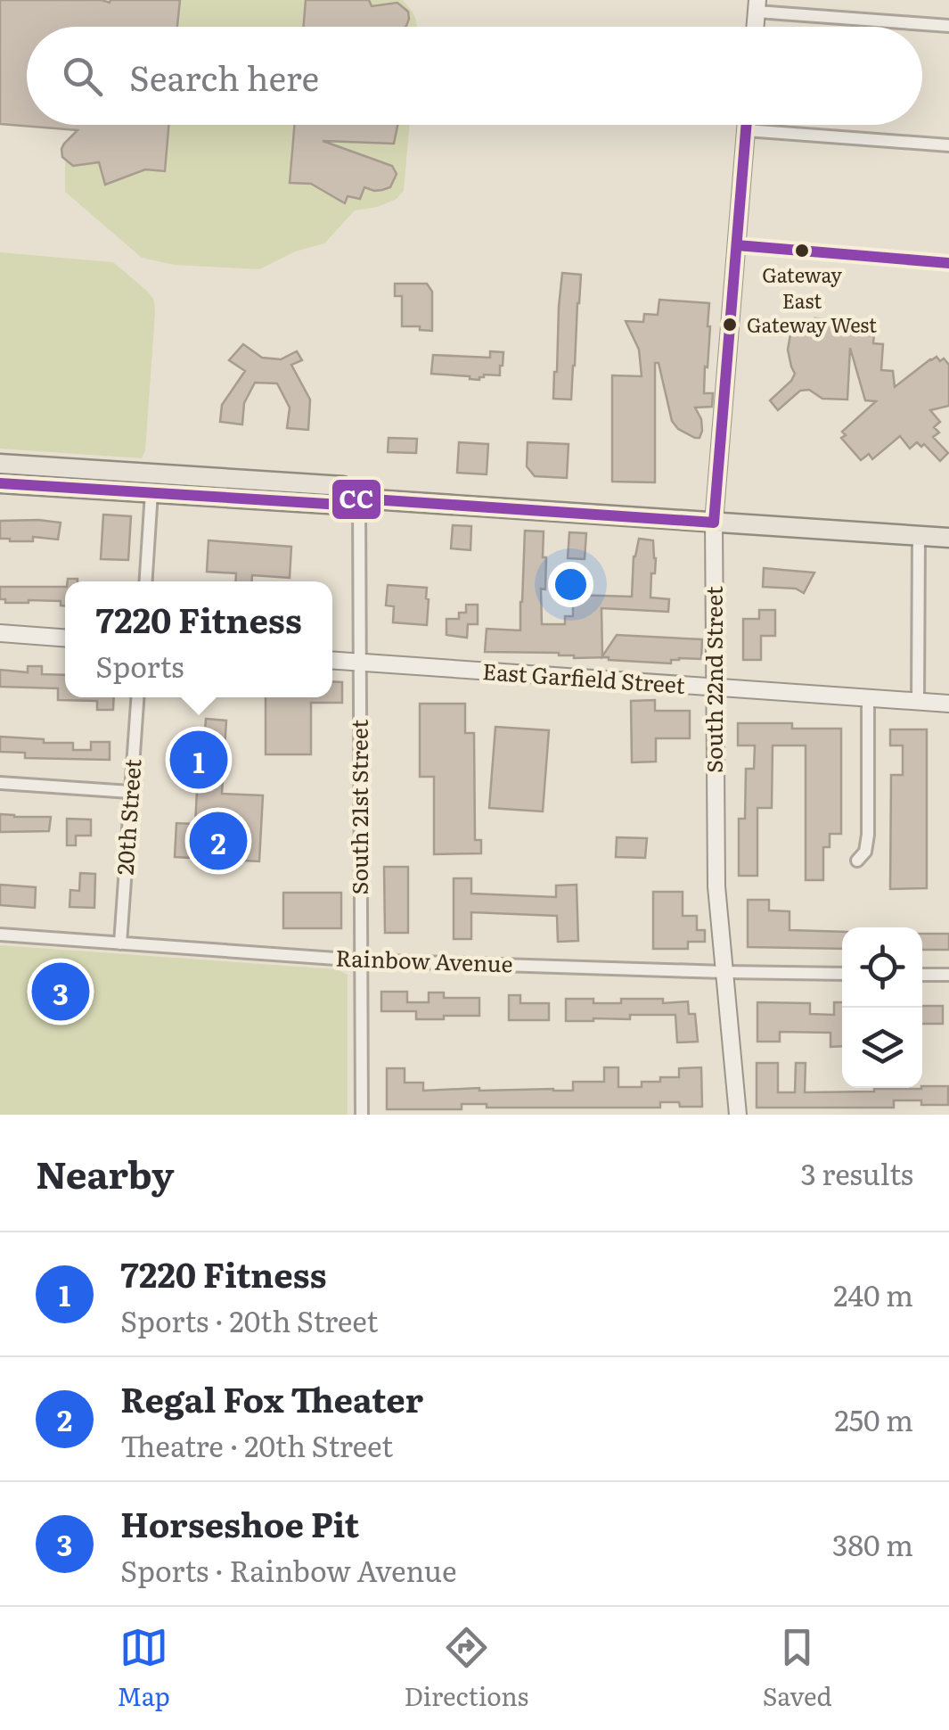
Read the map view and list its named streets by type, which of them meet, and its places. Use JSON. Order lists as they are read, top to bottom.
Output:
{
  "streets": {
    "street": [
      "East Garfield Street",
      "South 22nd Street",
      "South 21st Street",
      "20th Street",
      "Rainbow Avenue"
    ]
  },
  "crossings": [
    ["East Garfield Street", "South 22nd Street"],
    ["East Garfield Street", "South 21st Street"],
    ["South 22nd Street", "Rainbow Avenue"],
    ["South 21st Street", "Rainbow Avenue"],
    ["20th Street", "Rainbow Avenue"]
  ],
  "places": ["Gateway East", "Gateway West"],
  "lines": ["transit line CC"],
  "page": {
    "search": "Search here",
    "popup": ["7220 Fitness", "Sports"],
    "pins": ["1", "2", "3"],
    "heading": ["Nearby", "3 results"],
    "list": [
      {
        "mark": "1",
        "name": "7220 Fitness",
        "note": "Sports · 20th Street",
        "value": "240 m"
      },
      {
        "mark": "2",
        "name": "Regal Fox Theater",
        "note": "Theatre · 20th Street",
        "value": "250 m"
      },
      {
        "mark": "3",
        "name": "Horseshoe Pit",
        "note": "Sports · Rainbow Avenue",
        "value": "380 m"
      }
    ],
    "nav": ["Map", "Directions", "Saved"]
  }
}
